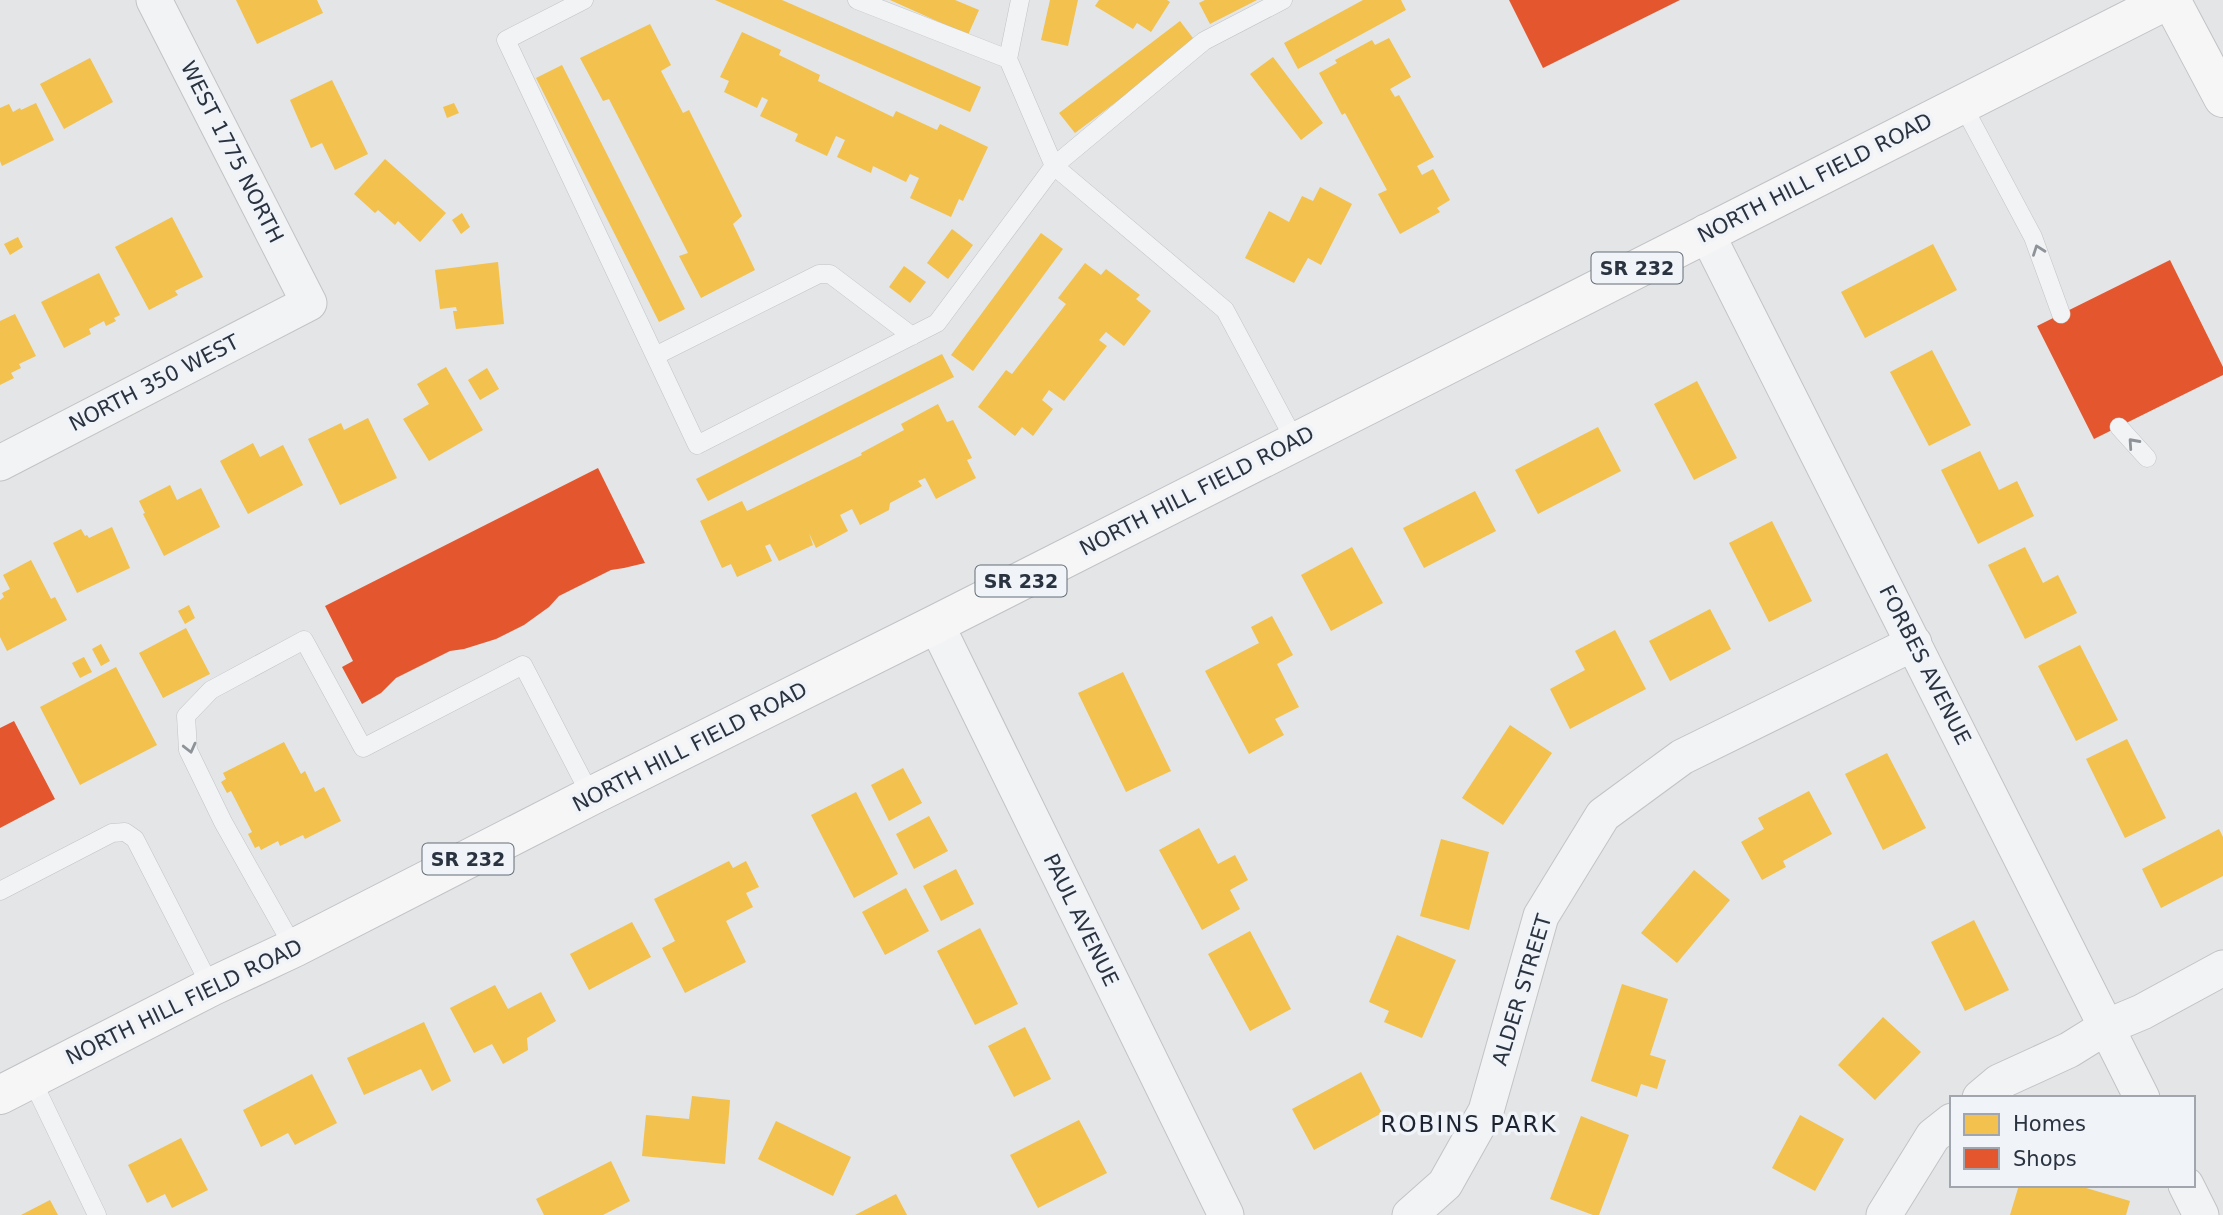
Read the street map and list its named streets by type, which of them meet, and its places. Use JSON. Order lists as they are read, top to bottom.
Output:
{
  "streets": {
    "main road": ["NORTH HILL FIELD ROAD", "SR 232"],
    "street": [
      "WEST 1775 NORTH",
      "NORTH 350 WEST",
      "FORBES AVENUE",
      "PAUL AVENUE",
      "ALDER STREET"
    ]
  },
  "crossings": [
    ["WEST 1775 NORTH", "NORTH 350 WEST"],
    ["NORTH HILL FIELD ROAD", "FORBES AVENUE"],
    ["NORTH HILL FIELD ROAD", "PAUL AVENUE"],
    ["FORBES AVENUE", "ALDER STREET"]
  ],
  "districts": ["ROBINS PARK"],
  "legend": ["Homes", "Shops"]
}
